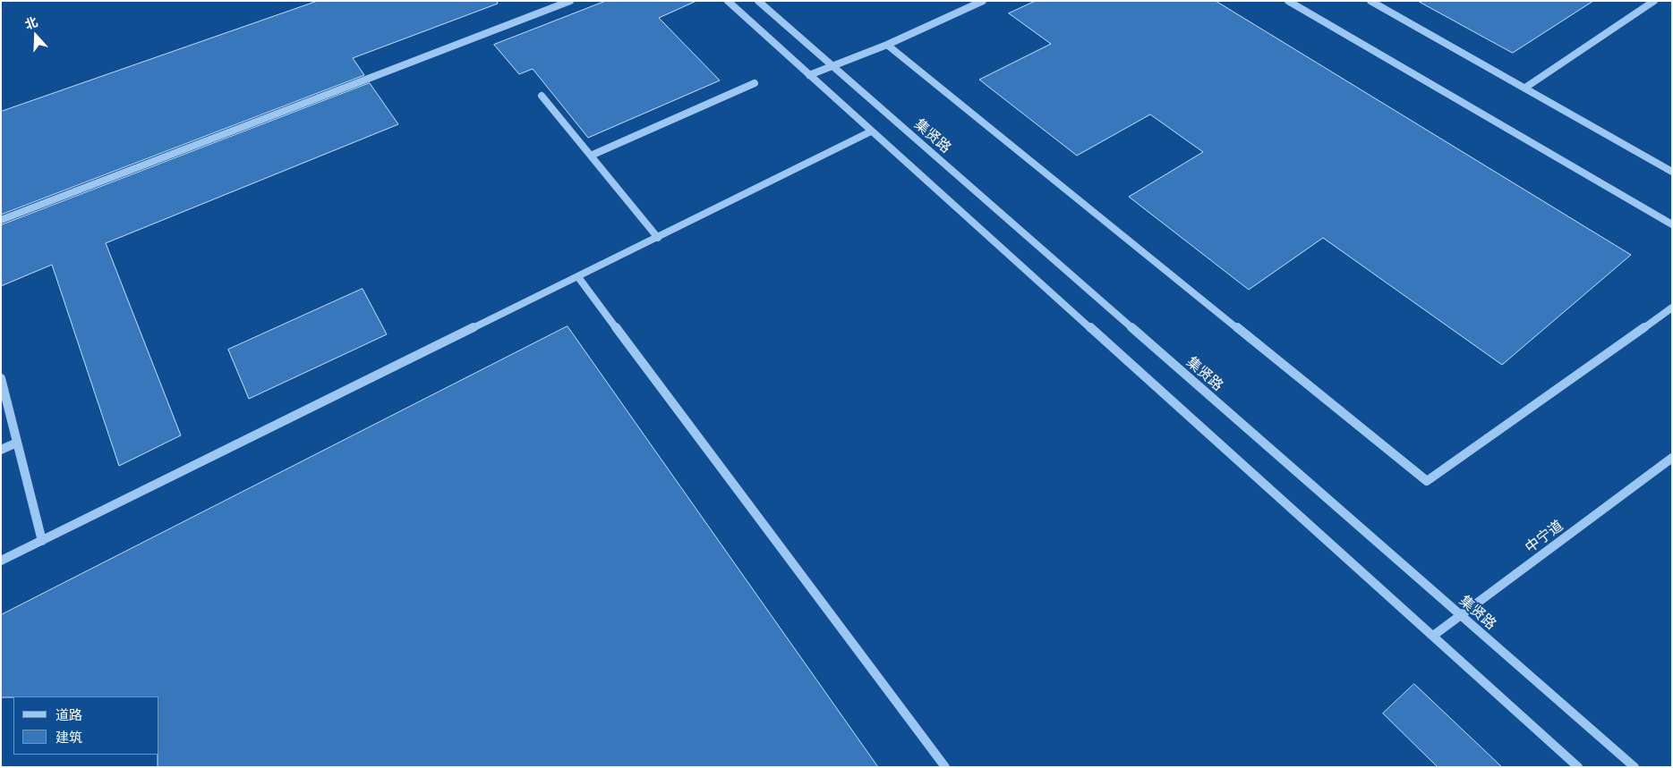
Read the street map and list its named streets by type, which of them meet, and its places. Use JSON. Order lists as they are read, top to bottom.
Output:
{
  "streets": {
    "street": ["集贤路", "中宁道"]
  },
  "crossings": [
    ["集贤路", "中宁道"]
  ],
  "legend": ["道路", "建筑"],
  "north": "top"
}
